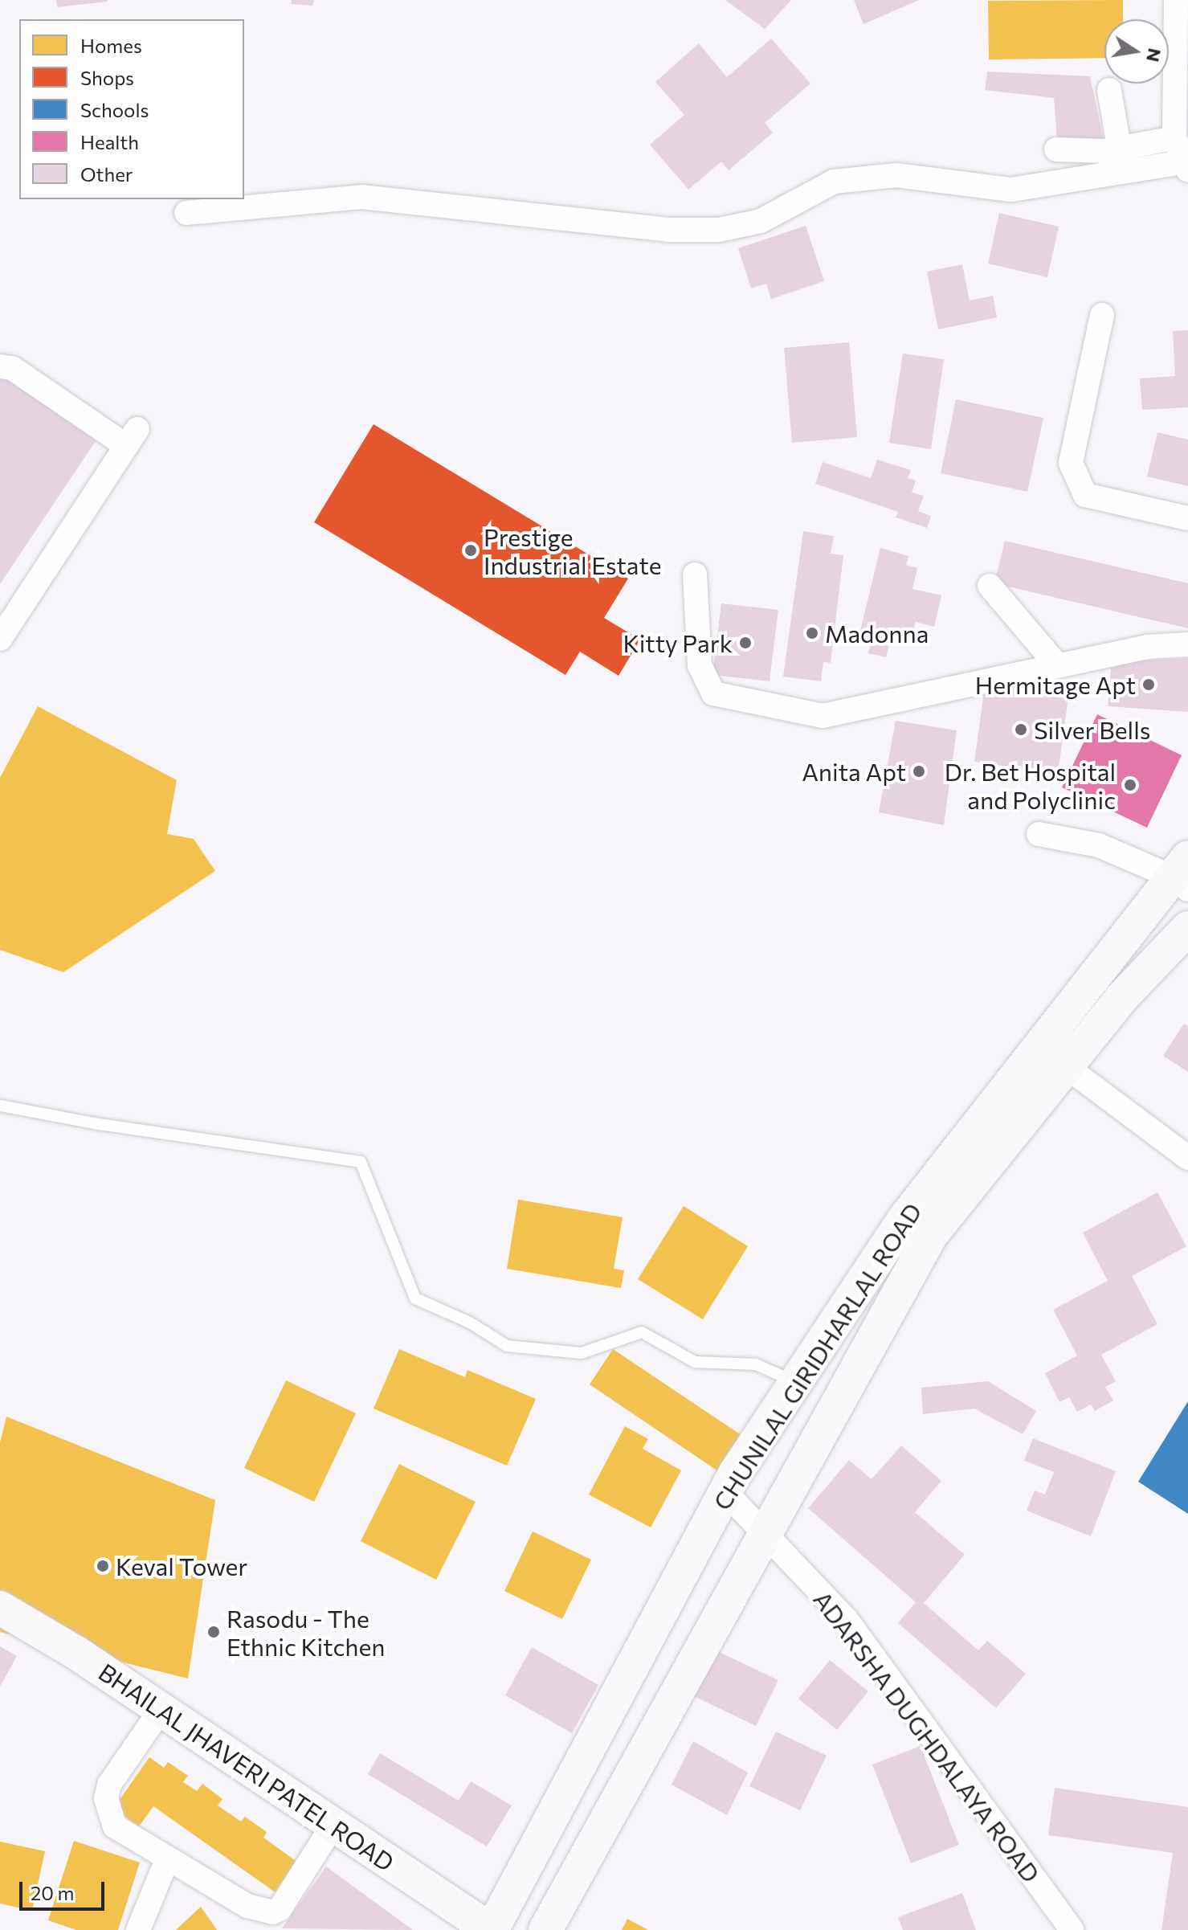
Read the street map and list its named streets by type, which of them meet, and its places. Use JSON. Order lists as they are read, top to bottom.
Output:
{
  "streets": {
    "main road": ["CHUNILAL GIRIDHARLAL ROAD", "BHAILAL JHAVERI PATEL ROAD"],
    "street": ["ADARSHA DUGHDALAYA ROAD"]
  },
  "crossings": [
    ["CHUNILAL GIRIDHARLAL ROAD", "ADARSHA DUGHDALAYA ROAD"],
    ["CHUNILAL GIRIDHARLAL ROAD", "BHAILAL JHAVERI PATEL ROAD"]
  ],
  "places": [
    "Prestige Industrial Estate",
    "Madonna",
    "Kitty Park",
    "Hermitage Apt",
    "Silver Bells",
    "Anita Apt",
    "Dr. Bet Hospital and Polyclinic",
    "Keval Tower",
    "Rasodu - The Ethnic Kitchen"
  ],
  "legend": [
    "Homes",
    "Shops",
    "Schools",
    "Health",
    "Other"
  ],
  "scale_bar": "20 m",
  "north": "right"
}
